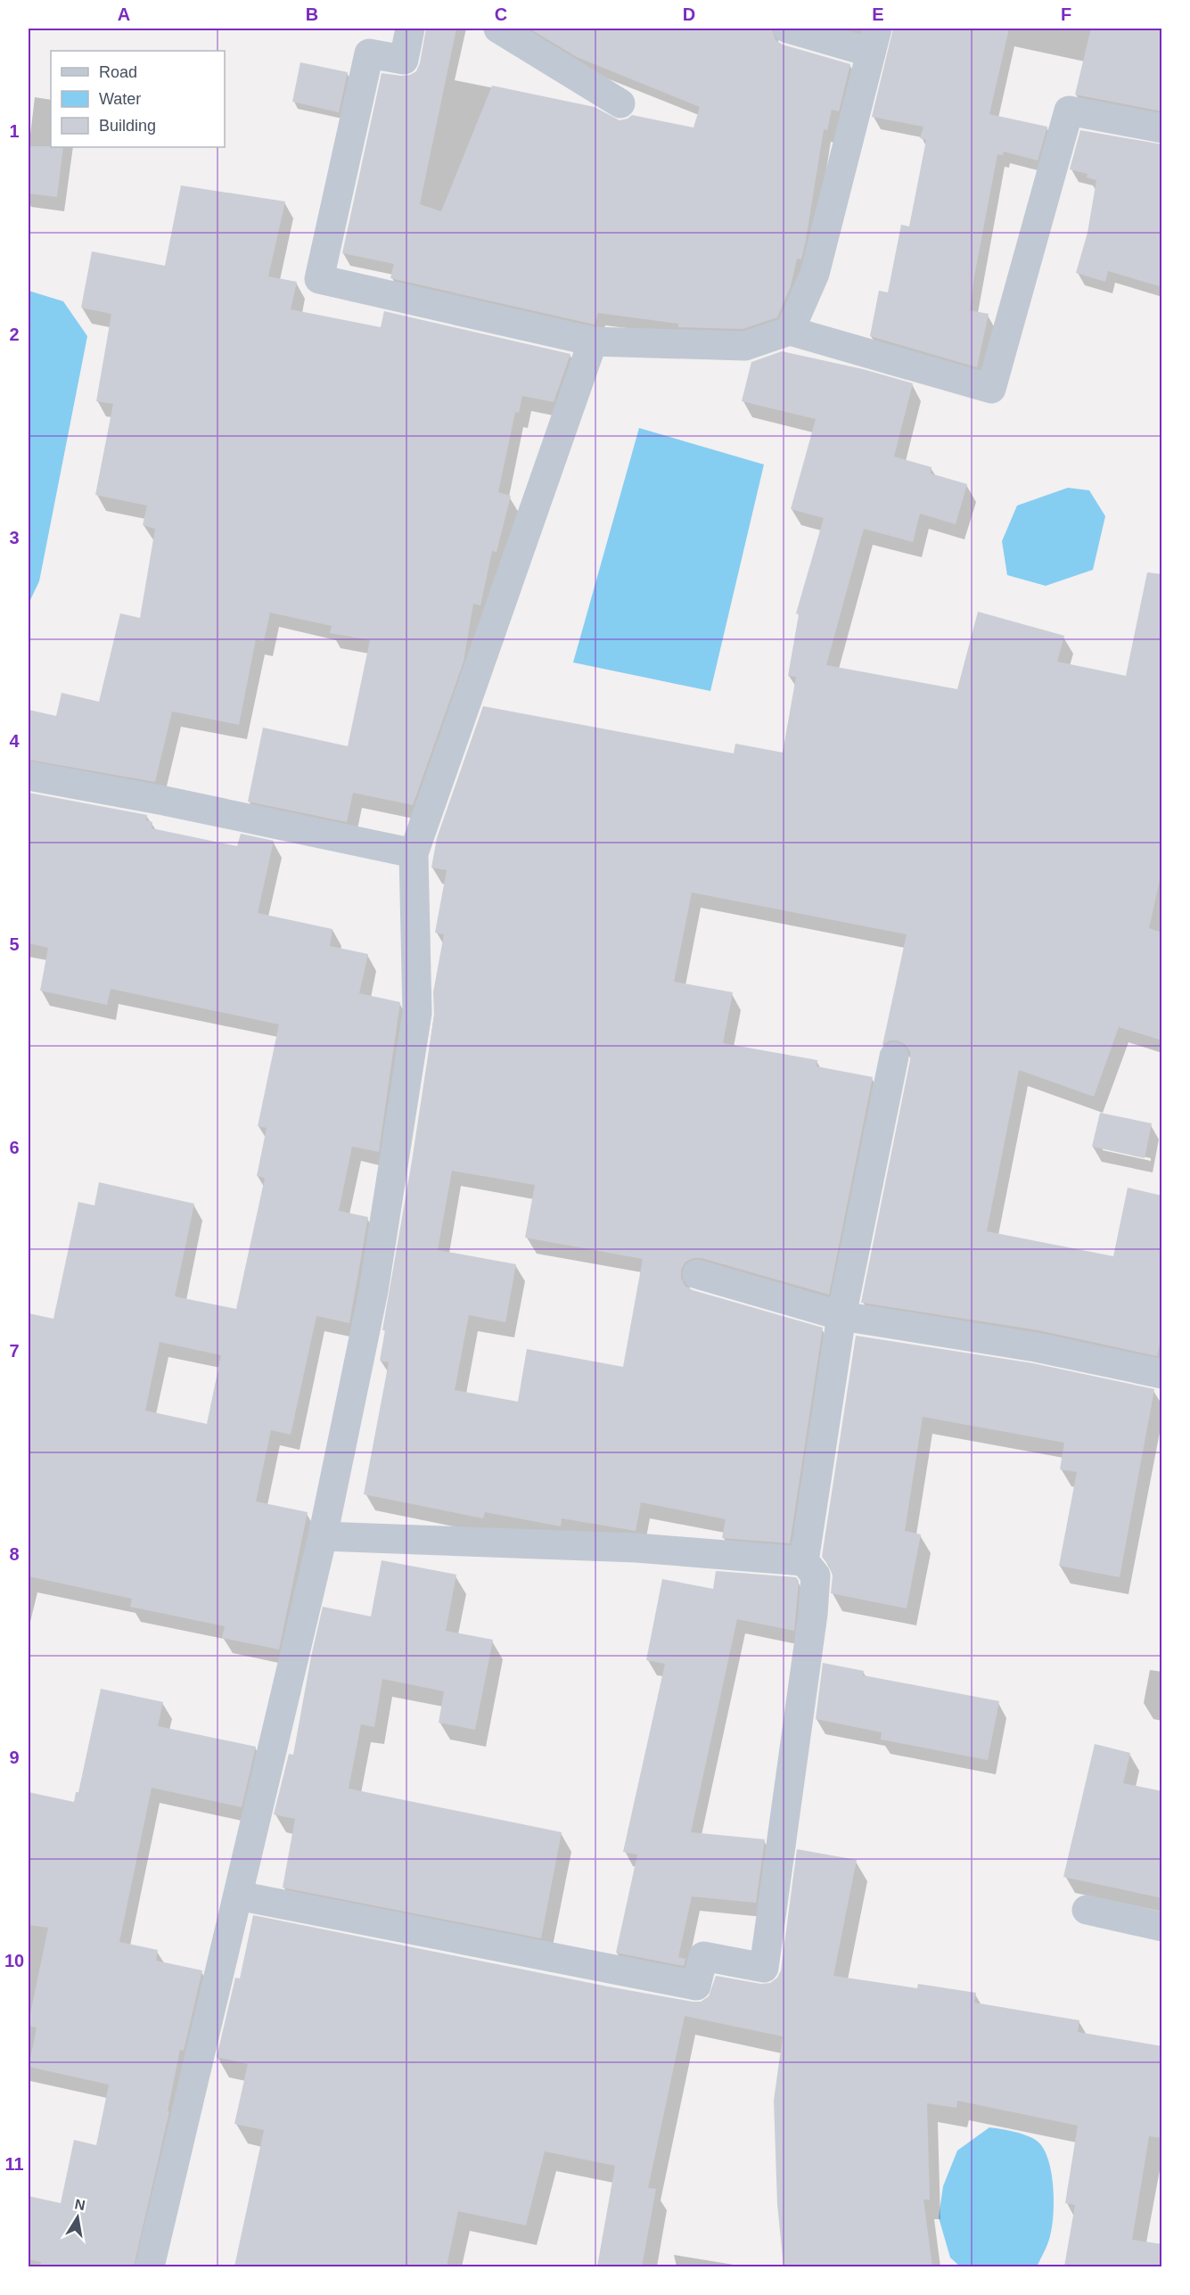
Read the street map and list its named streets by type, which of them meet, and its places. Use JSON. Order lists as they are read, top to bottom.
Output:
{
  "legend": ["Road", "Water", "Building"],
  "north": "top",
  "grid": {
    "columns": [
      "A",
      "B",
      "C",
      "D",
      "E",
      "F"
    ],
    "rows": [
      "1",
      "2",
      "3",
      "4",
      "5",
      "6",
      "7",
      "8",
      "9",
      "10",
      "11"
    ]
  }
}
